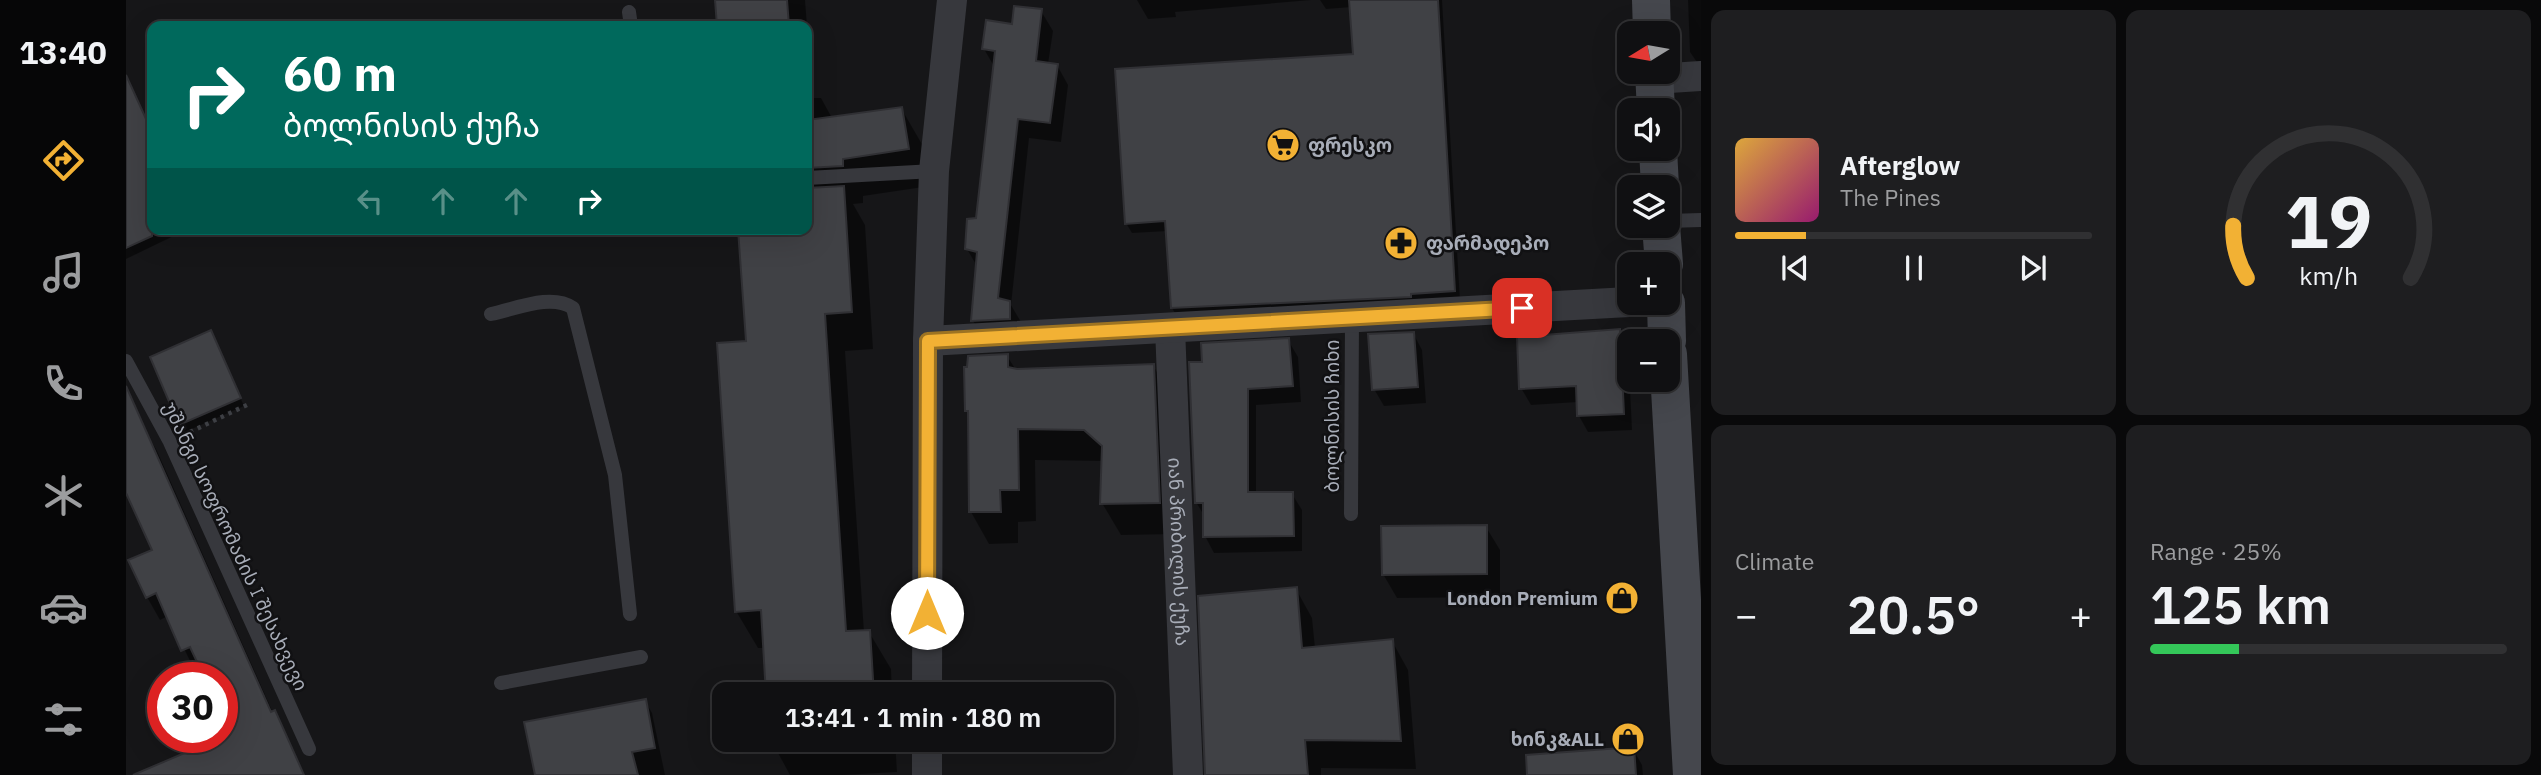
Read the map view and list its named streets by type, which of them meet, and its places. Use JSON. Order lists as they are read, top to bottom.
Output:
{
  "streets": {
    "street": ["იან პრიბილის ქუჩა"],
    "lane": ["ბოლნისის ჩიხი", "უშანგი სოფრომაძის I შესახვევი"]
  },
  "places": {
    "supermarket": ["ფრესკო"],
    "pharmacy": ["ფარმადეპო"],
    "shop": ["London Premium", "ხინკ&ALL"]
  },
  "north": "left",
  "page": {
    "tabs": "13:40",
    "map_buttons": ["+", "−"],
    "turn": ["60 m", "ბოლნისის ქუჩა"],
    "song": ["Afterglow", "The Pines"],
    "tile": [
      "Climate",
      ["Range · 25%", "125 km"]
    ],
    "heat": ["−", "20.5°", "+"],
    "limit": "30",
    "trip": "13:41 · 1 min · 180 m",
    "gauge": ["19", "km/h"]
  }
}
